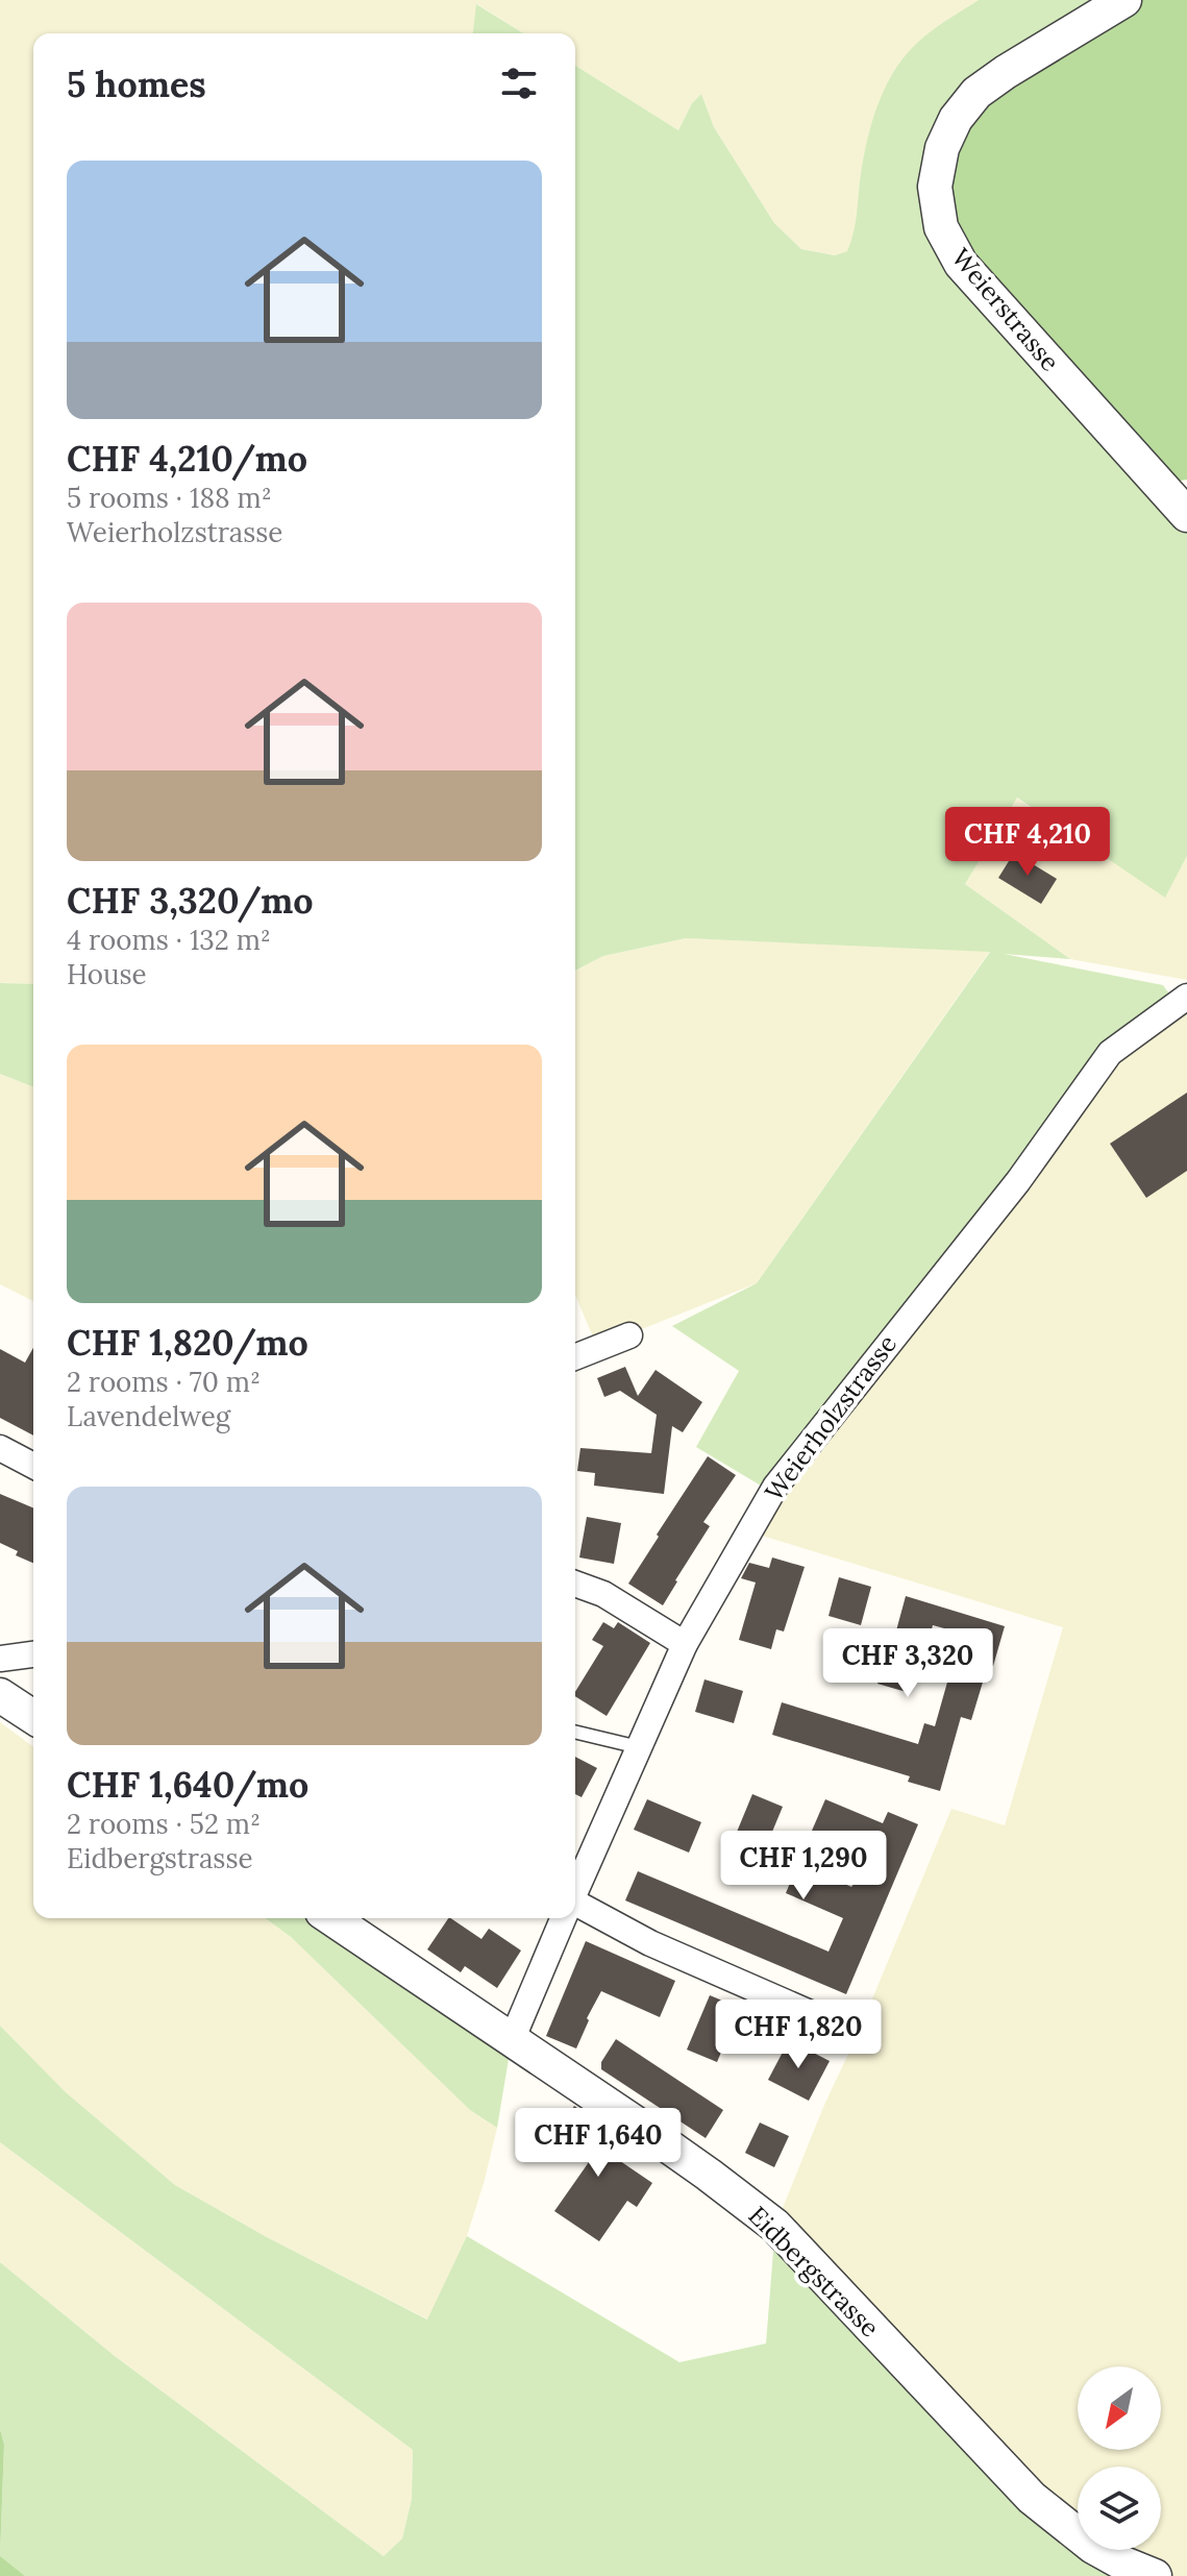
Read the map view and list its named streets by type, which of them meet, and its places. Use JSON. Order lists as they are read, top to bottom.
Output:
{
  "streets": {
    "street": ["Weierstrasse", "Weierholzstrasse", "Eidbergstrasse"]
  },
  "crossings": [
    ["Weierholzstrasse", "Eidbergstrasse"]
  ],
  "north": "bottom left",
  "page": {
    "heading": "5 homes",
    "list": [
      {
        "name": "CHF 4,210/mo",
        "note": "5 rooms · 188 m² · Weierholzstrasse"
      },
      {
        "name": "CHF 3,320/mo",
        "note": "4 rooms · 132 m² · House"
      },
      {
        "name": "CHF 1,820/mo",
        "note": "2 rooms · 70 m² · Lavendelweg"
      },
      {
        "name": "CHF 1,640/mo",
        "note": "2 rooms · 52 m² · Eidbergstrasse"
      }
    ],
    "price": [
      "CHF 4,210",
      "CHF 3,320",
      "CHF 1,290",
      "CHF 1,820",
      "CHF 1,640"
    ]
  }
}
